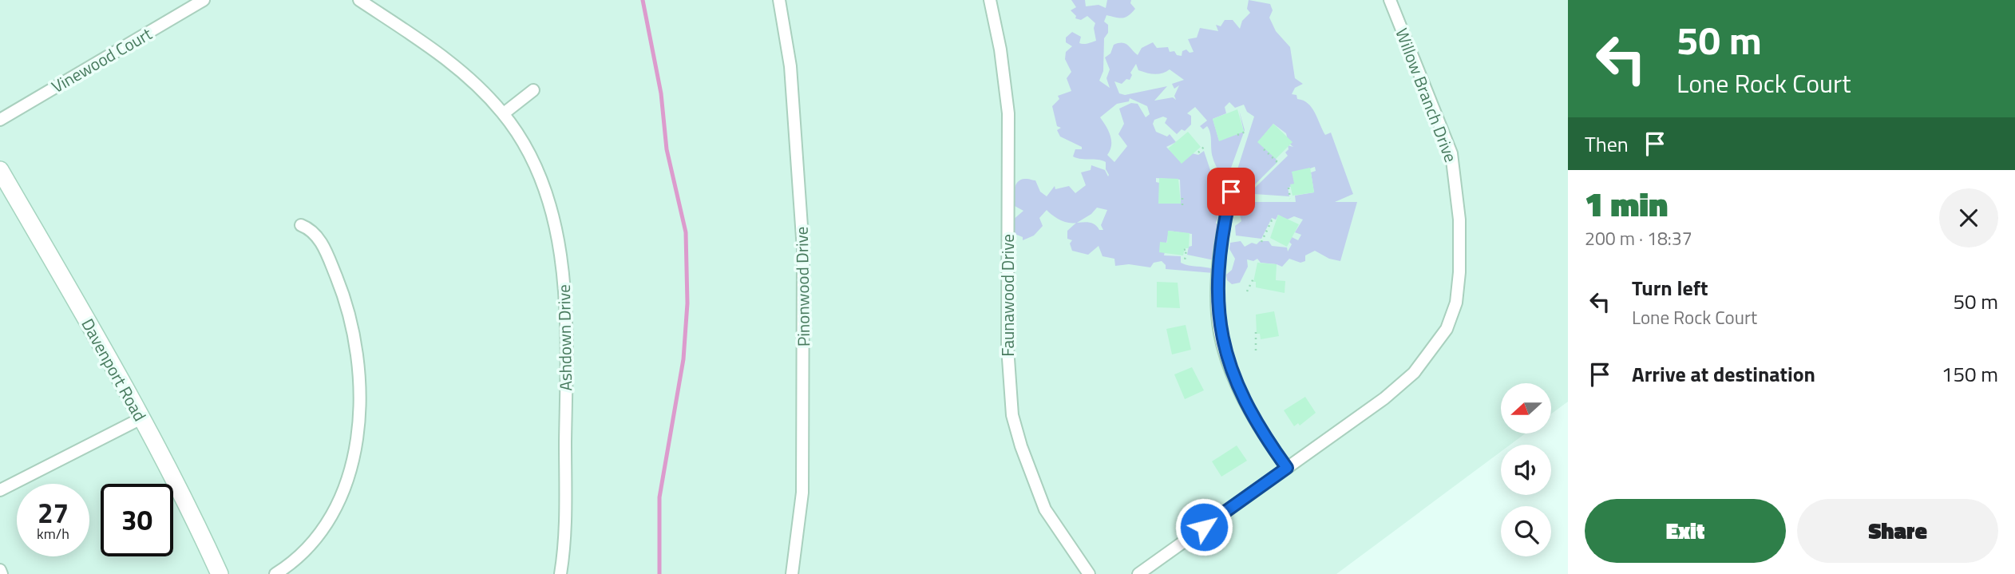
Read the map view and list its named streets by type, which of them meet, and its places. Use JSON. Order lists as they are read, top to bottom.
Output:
{
  "streets": {
    "street": [
      "Vinewood Court",
      "Willow Branch Drive",
      "Pinonwood Drive",
      "Faunawood Drive",
      "Ashdown Drive",
      "Davenport Road"
    ]
  },
  "north": "left",
  "page": {
    "turn": ["50 m", "Lone Rock Court"],
    "then": "Then",
    "heading": ["1 min", "200 m · 18:37"],
    "list": [
      {
        "name": "Turn left",
        "note": "Lone Rock Court",
        "value": "50 m"
      },
      {
        "name": "Arrive at destination",
        "value": "150 m"
      }
    ],
    "speed": "27 km/h",
    "limit": "30",
    "buttons": ["Exit", "Share"]
  }
}
